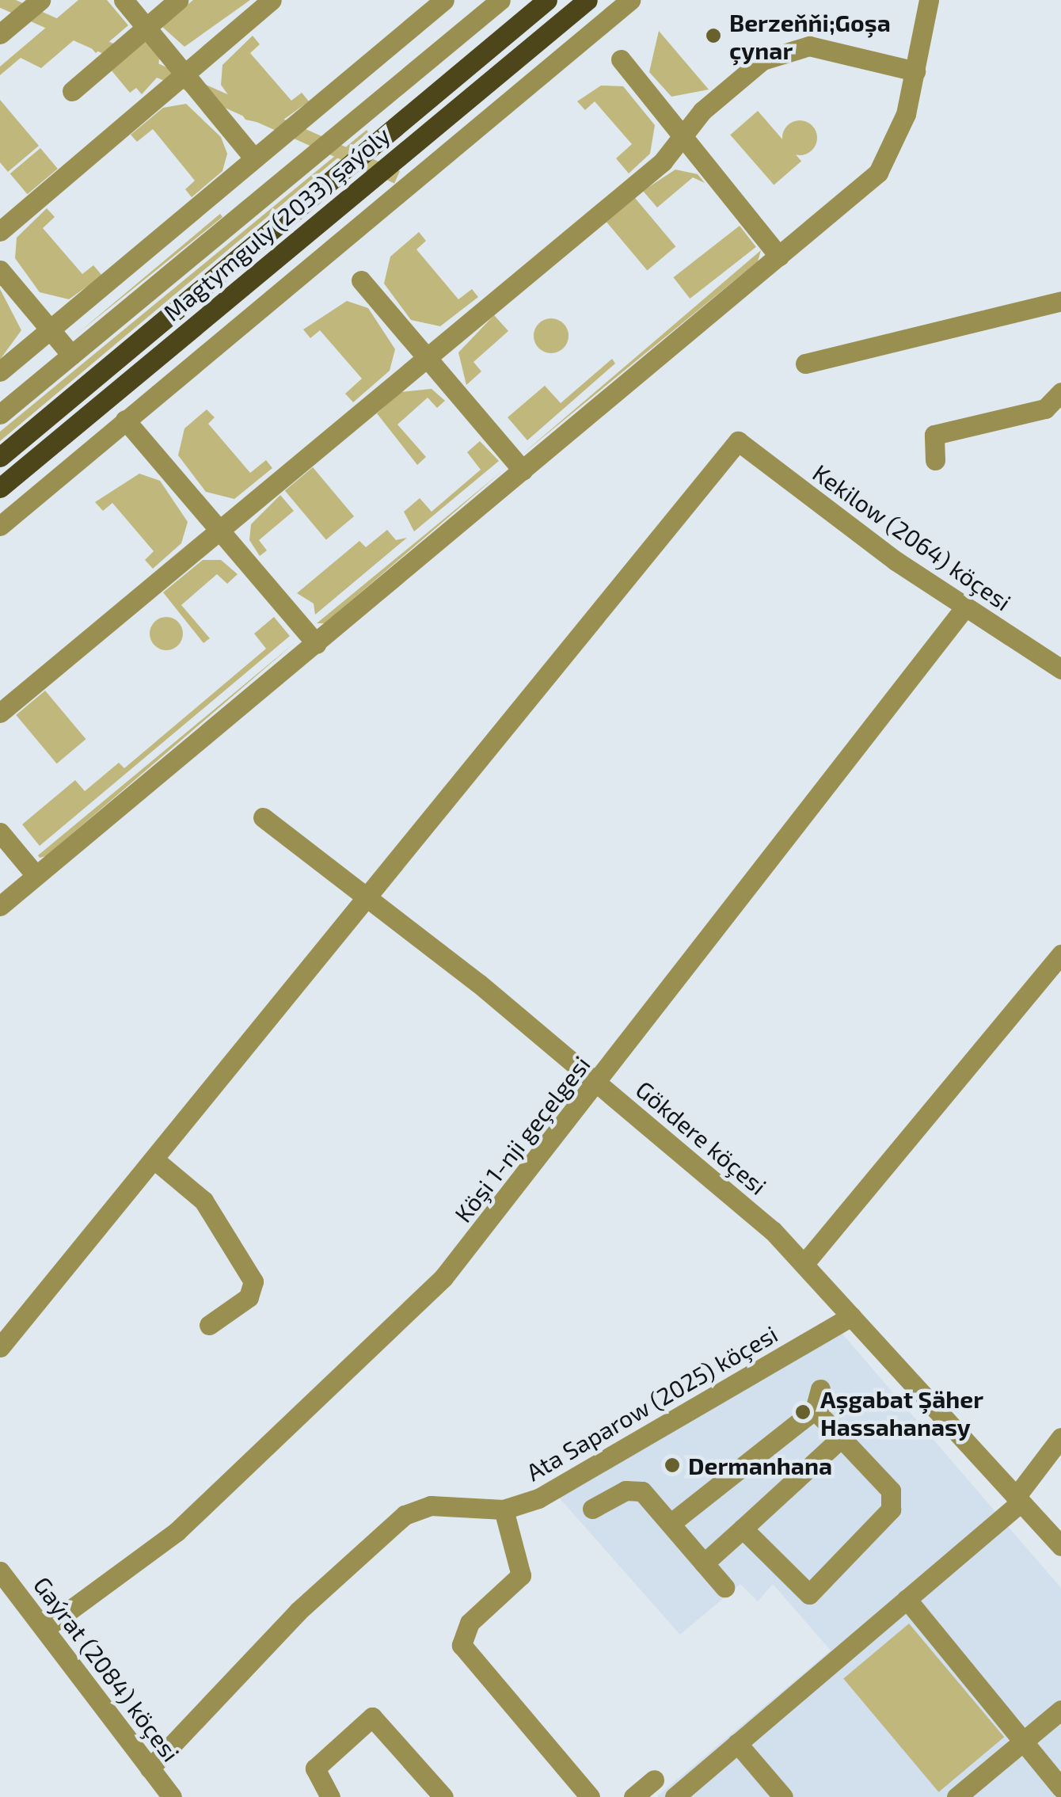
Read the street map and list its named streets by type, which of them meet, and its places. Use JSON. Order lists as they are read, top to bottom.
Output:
{
  "streets": {
    "main road": ["Magtymguly (2033) şaýoly"],
    "street": [
      "Kekilow (2064) köçesi",
      "Gökdere köçesi",
      "Köşi 1-nji geçelgesi",
      "Ata Saparow (2025) köçesi",
      "Gaýrat (2084) köçesi"
    ]
  },
  "crossings": [
    ["Kekilow (2064) köçesi", "Gökdere köçesi"],
    ["Kekilow (2064) köçesi", "Köşi 1-nji geçelgesi"],
    ["Gökdere köçesi", "Köşi 1-nji geçelgesi"],
    ["Gökdere köçesi", "Ata Saparow (2025) köçesi"],
    ["Köşi 1-nji geçelgesi", "Gaýrat (2084) köçesi"],
    ["Ata Saparow (2025) köçesi", "Gaýrat (2084) köçesi"]
  ],
  "places": ["Berzeňňi;Goşa çynar", "Aşgabat Şäher Hassahanasy", "Dermanhana"]
}
